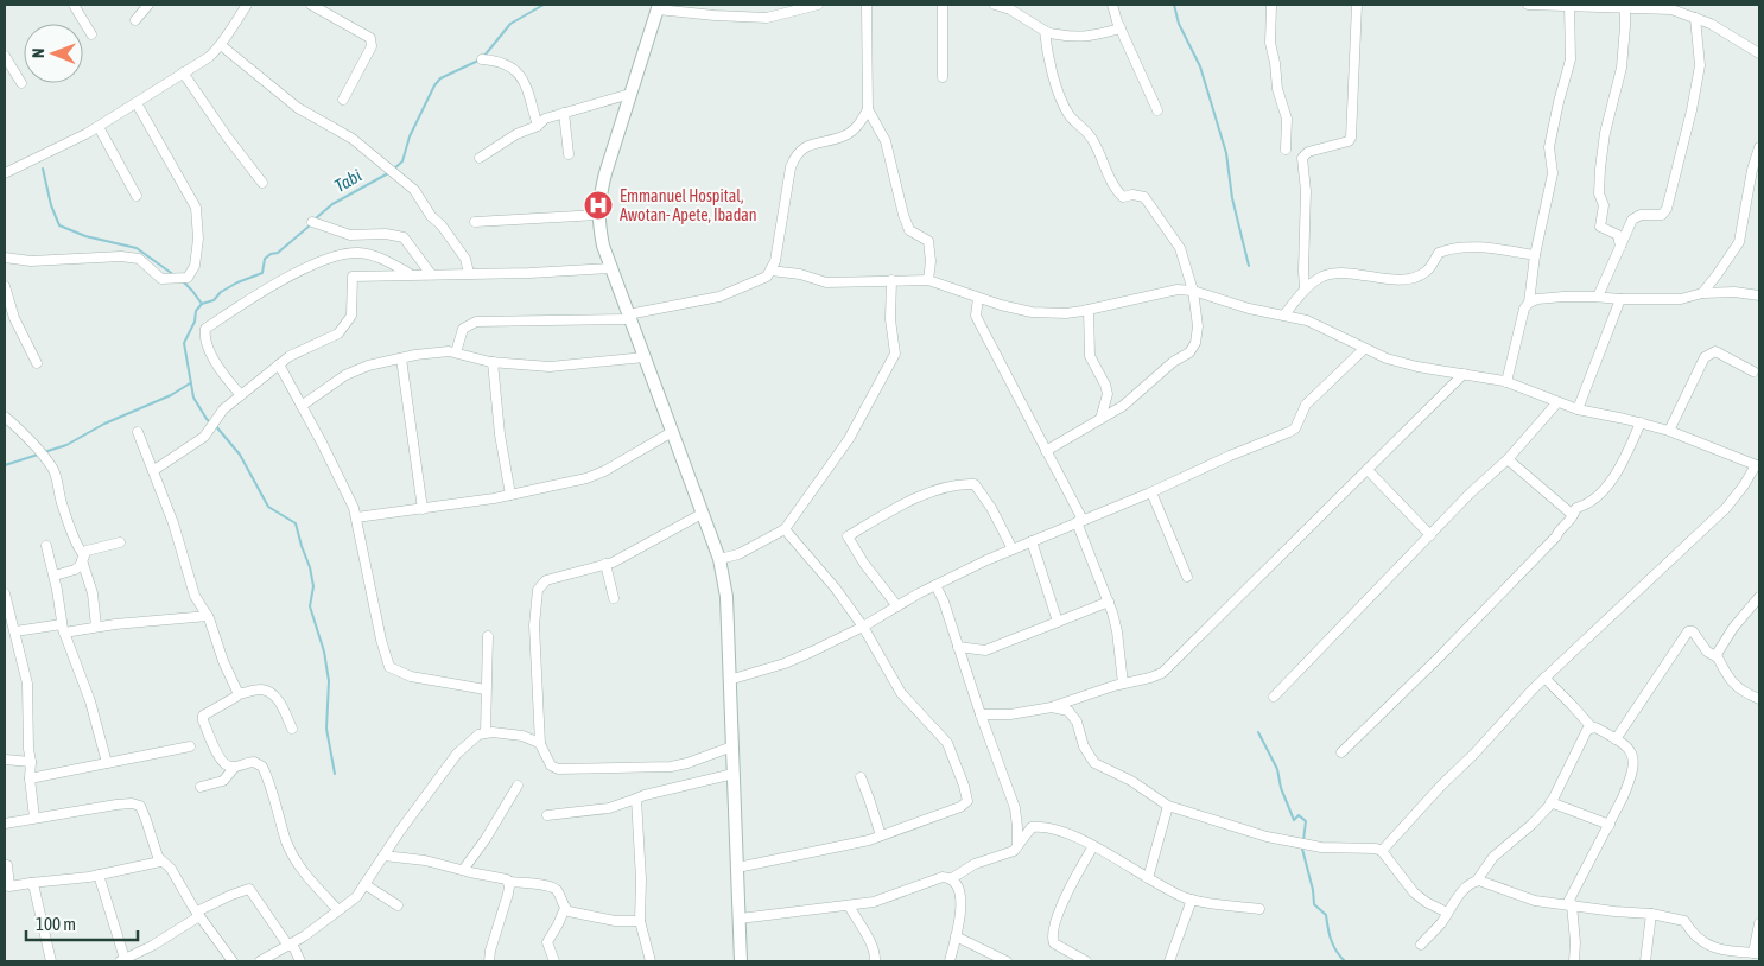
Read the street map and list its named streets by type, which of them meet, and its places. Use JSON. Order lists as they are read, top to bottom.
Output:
{
  "water": ["Tabi"],
  "places": {
    "hospital": ["Emmanuel Hospital, Awotan- Apete, Ibadan"]
  },
  "scale_bar": "100 m",
  "north": "left"
}
